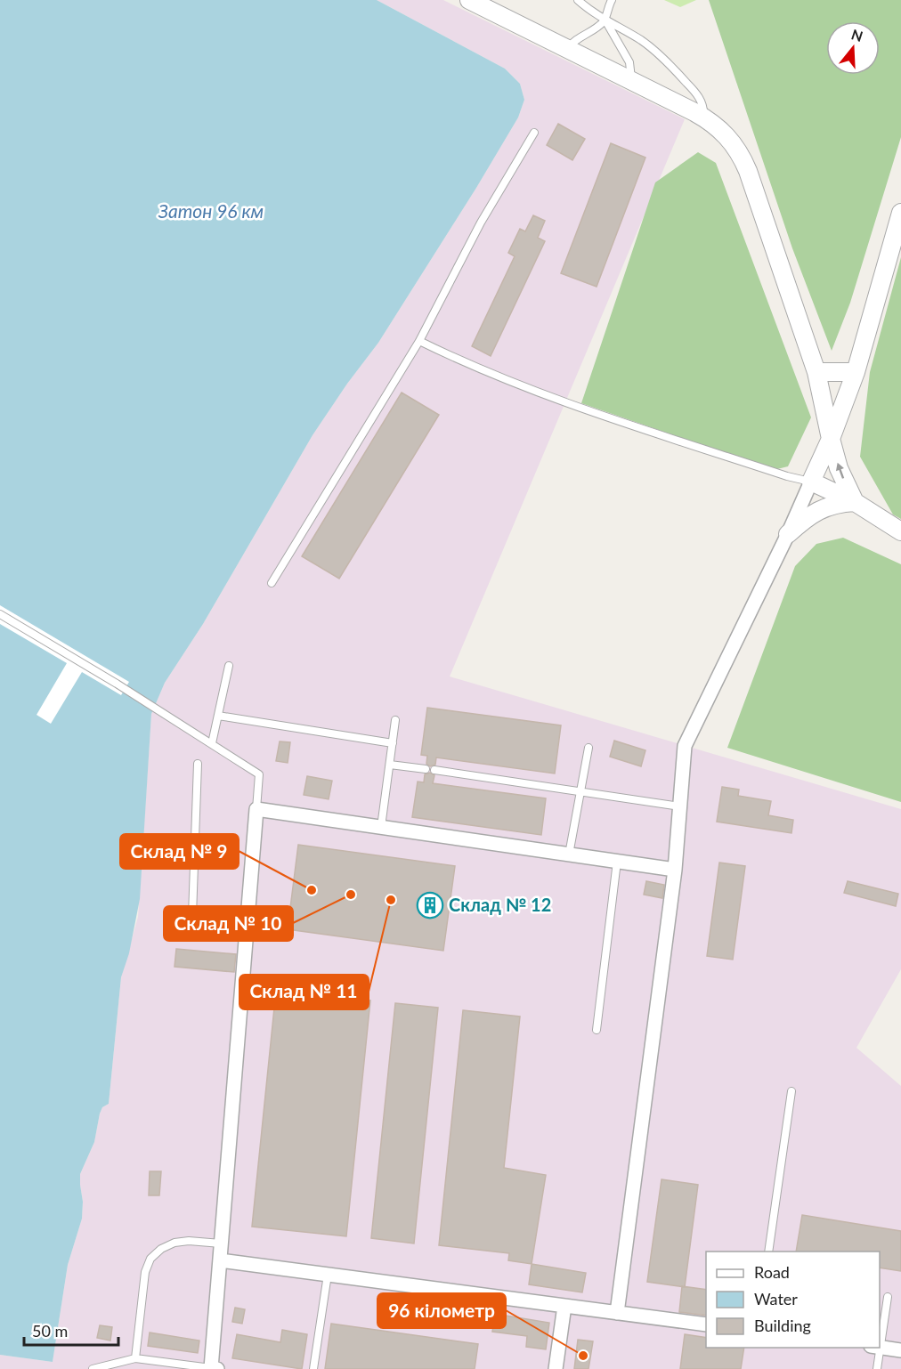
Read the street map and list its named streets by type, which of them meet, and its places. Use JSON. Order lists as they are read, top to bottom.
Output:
{
  "water": ["Затон 96 км"],
  "places": {
    "other": [
      "Склад № 9",
      "Склад № 10",
      "Склад № 11",
      "96 кілометр"
    ],
    "building": ["Склад № 12"]
  },
  "legend": ["Road", "Water", "Building"],
  "scale_bar": "50 m",
  "north": "top"
}
